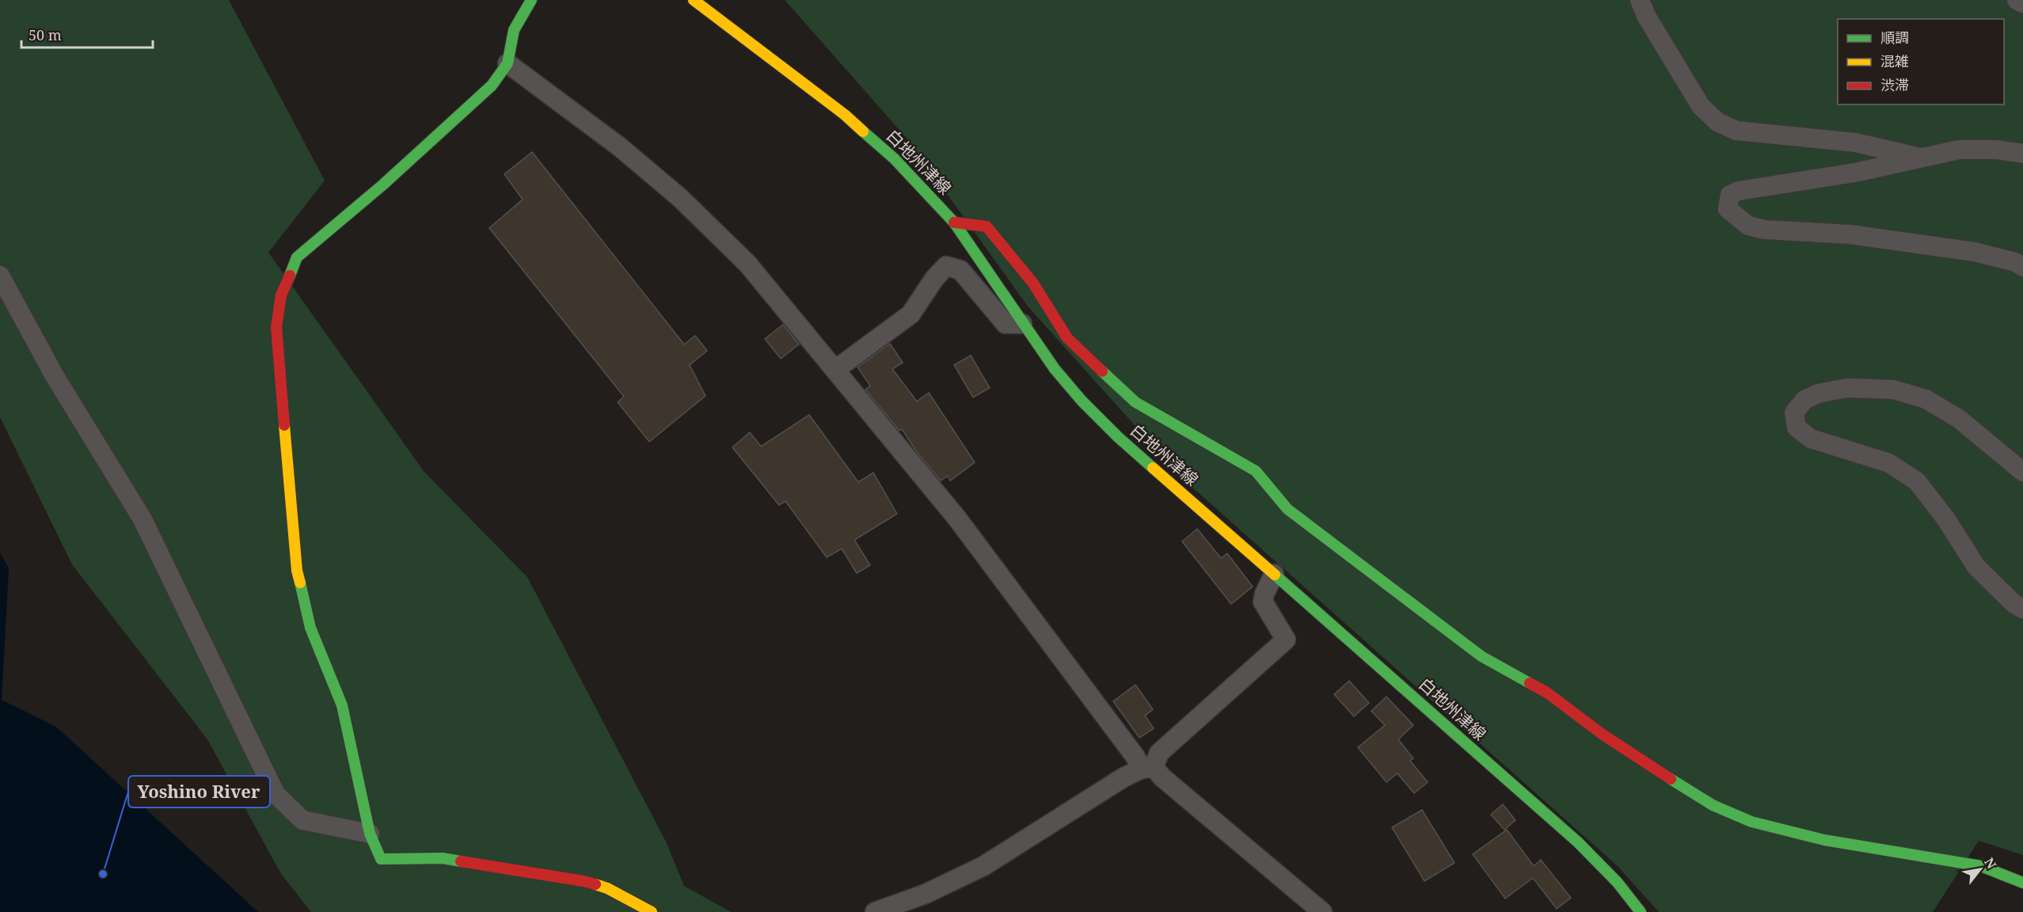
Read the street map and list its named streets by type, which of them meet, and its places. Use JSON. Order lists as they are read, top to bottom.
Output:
{
  "streets": {
    "street": ["白地州津線"]
  },
  "places": ["Yoshino River"],
  "legend": ["順調", "混雑", "渋滞"],
  "scale_bar": "50 m",
  "north": "top right"
}
